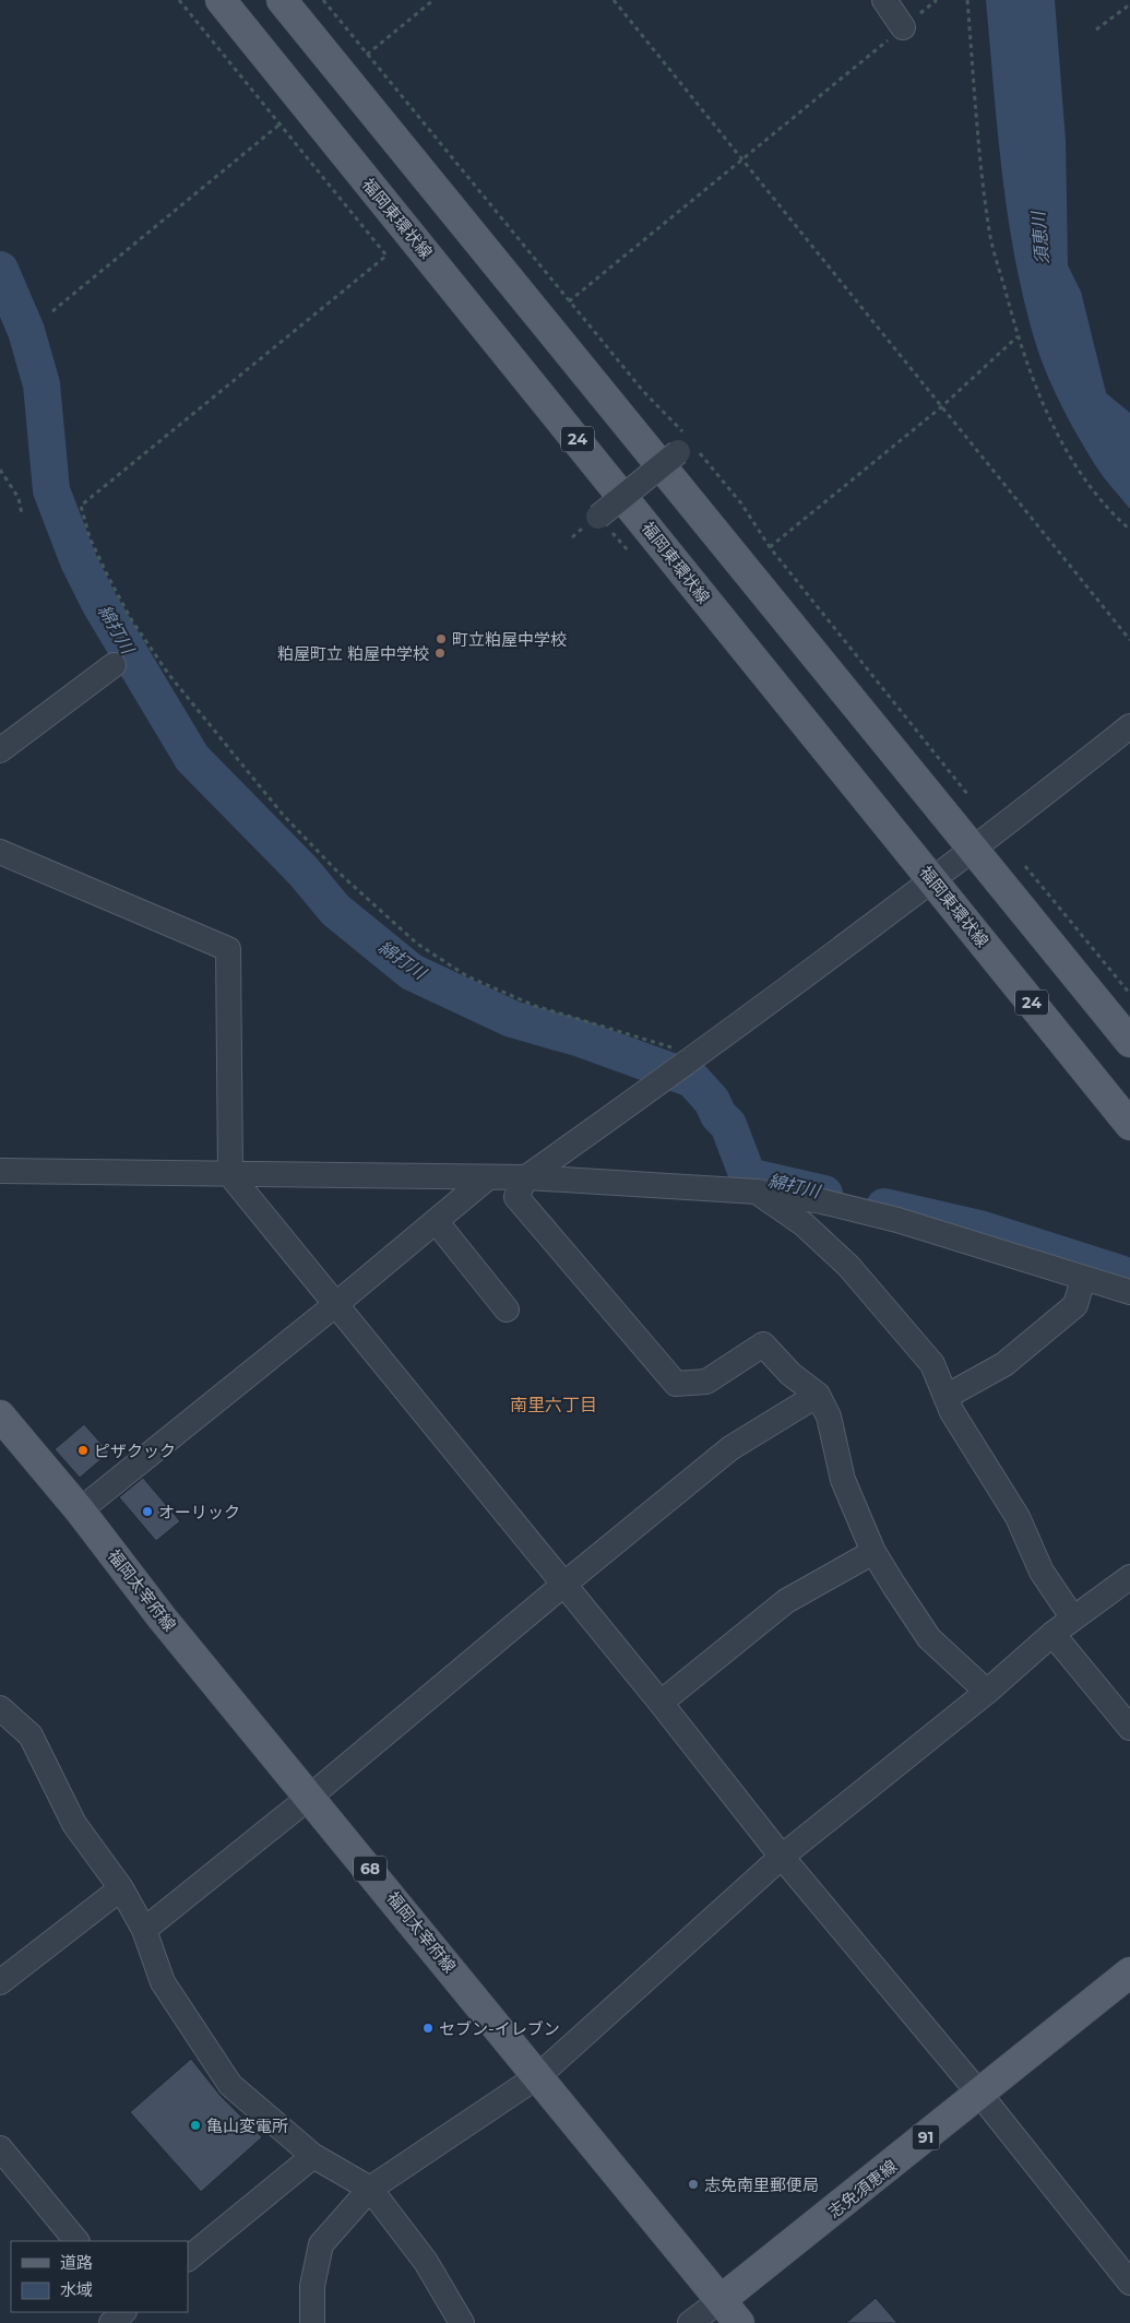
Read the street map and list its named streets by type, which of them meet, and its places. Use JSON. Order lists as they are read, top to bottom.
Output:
{
  "streets": {
    "main road": [
      "福岡東環状線",
      "24",
      "福岡太宰府線",
      "68",
      "91",
      "志免須恵線"
    ]
  },
  "crossings": [
    ["福岡太宰府線", "志免須恵線"]
  ],
  "districts": ["南里六丁目"],
  "water": ["須恵川", "綿打川"],
  "places": [
    "町立粕屋中学校",
    "粕屋町立 粕屋中学校",
    "ピザクック",
    "オーリック",
    "セブン-イレブン",
    "亀山変電所",
    "志免南里郵便局"
  ],
  "legend": ["道路", "水域"]
}
